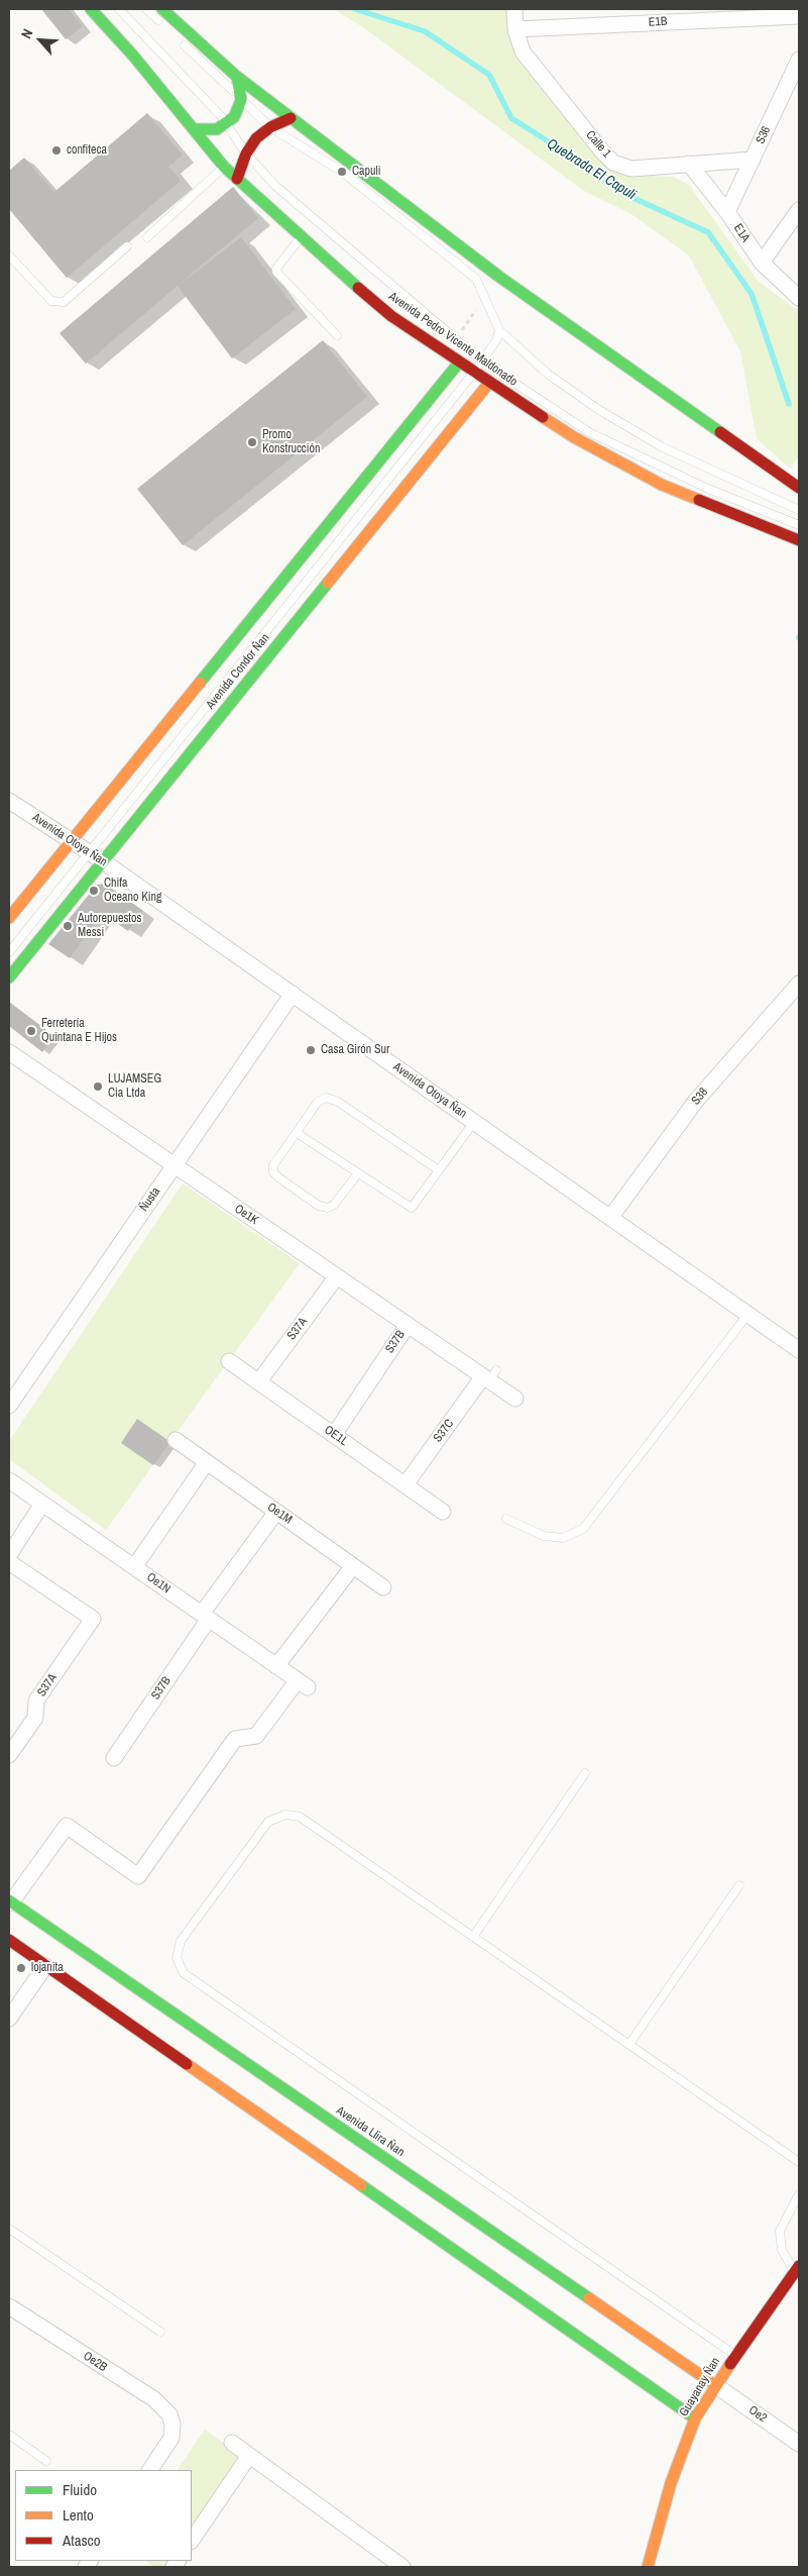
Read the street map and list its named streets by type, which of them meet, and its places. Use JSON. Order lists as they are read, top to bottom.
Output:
{
  "streets": {
    "main road": [
      "Avenida Pedro Vicente Maldonado",
      "Avenida Condor Ñan",
      "Avenida Llira Ñan",
      "Guayanay Ñan"
    ],
    "street": [
      "E1B",
      "S36",
      "Calle 1",
      "E1A",
      "Avenida Otoya Ñan",
      "S38",
      "Ñusta",
      "Oe1K",
      "S37A",
      "S37B",
      "S37C",
      "OE1L",
      "Oe1M",
      "Oe1N",
      "Oe2B",
      "Oe2"
    ]
  },
  "crossings": [
    ["E1B", "Calle 1"],
    ["S36", "Calle 1"],
    ["S36", "E1A"],
    ["Calle 1", "E1A"],
    ["Avenida Pedro Vicente Maldonado", "Avenida Condor Ñan"],
    ["Avenida Condor Ñan", "Avenida Otoya Ñan"],
    ["Avenida Otoya Ñan", "S38"],
    ["Avenida Otoya Ñan", "Ñusta"],
    ["Ñusta", "Oe1K"],
    ["Oe1K", "S37A"],
    ["Oe1K", "S37B"],
    ["Oe1K", "S37C"],
    ["S37A", "OE1L"],
    ["S37B", "OE1L"],
    ["S37B", "Oe1M"],
    ["S37B", "Oe1N"],
    ["S37C", "OE1L"],
    ["Oe1N", "Avenida Llira Ñan"],
    ["Avenida Llira Ñan", "Guayanay Ñan"],
    ["Avenida Llira Ñan", "Oe2"],
    ["Guayanay Ñan", "Oe2"]
  ],
  "water": ["Quebrada El Capuli"],
  "places": [
    "confiteca",
    "Capuli",
    "Promo Konstrucción",
    "Chifa Oceano King",
    "Autorepuestos Messi",
    "Ferretería Quintana E Hijos",
    "Casa Girón Sur",
    "LUJAMSEG Cia Ltda",
    "lojanita"
  ],
  "legend": ["Fluido", "Lento", "Atasco"],
  "north": "top left"
}
